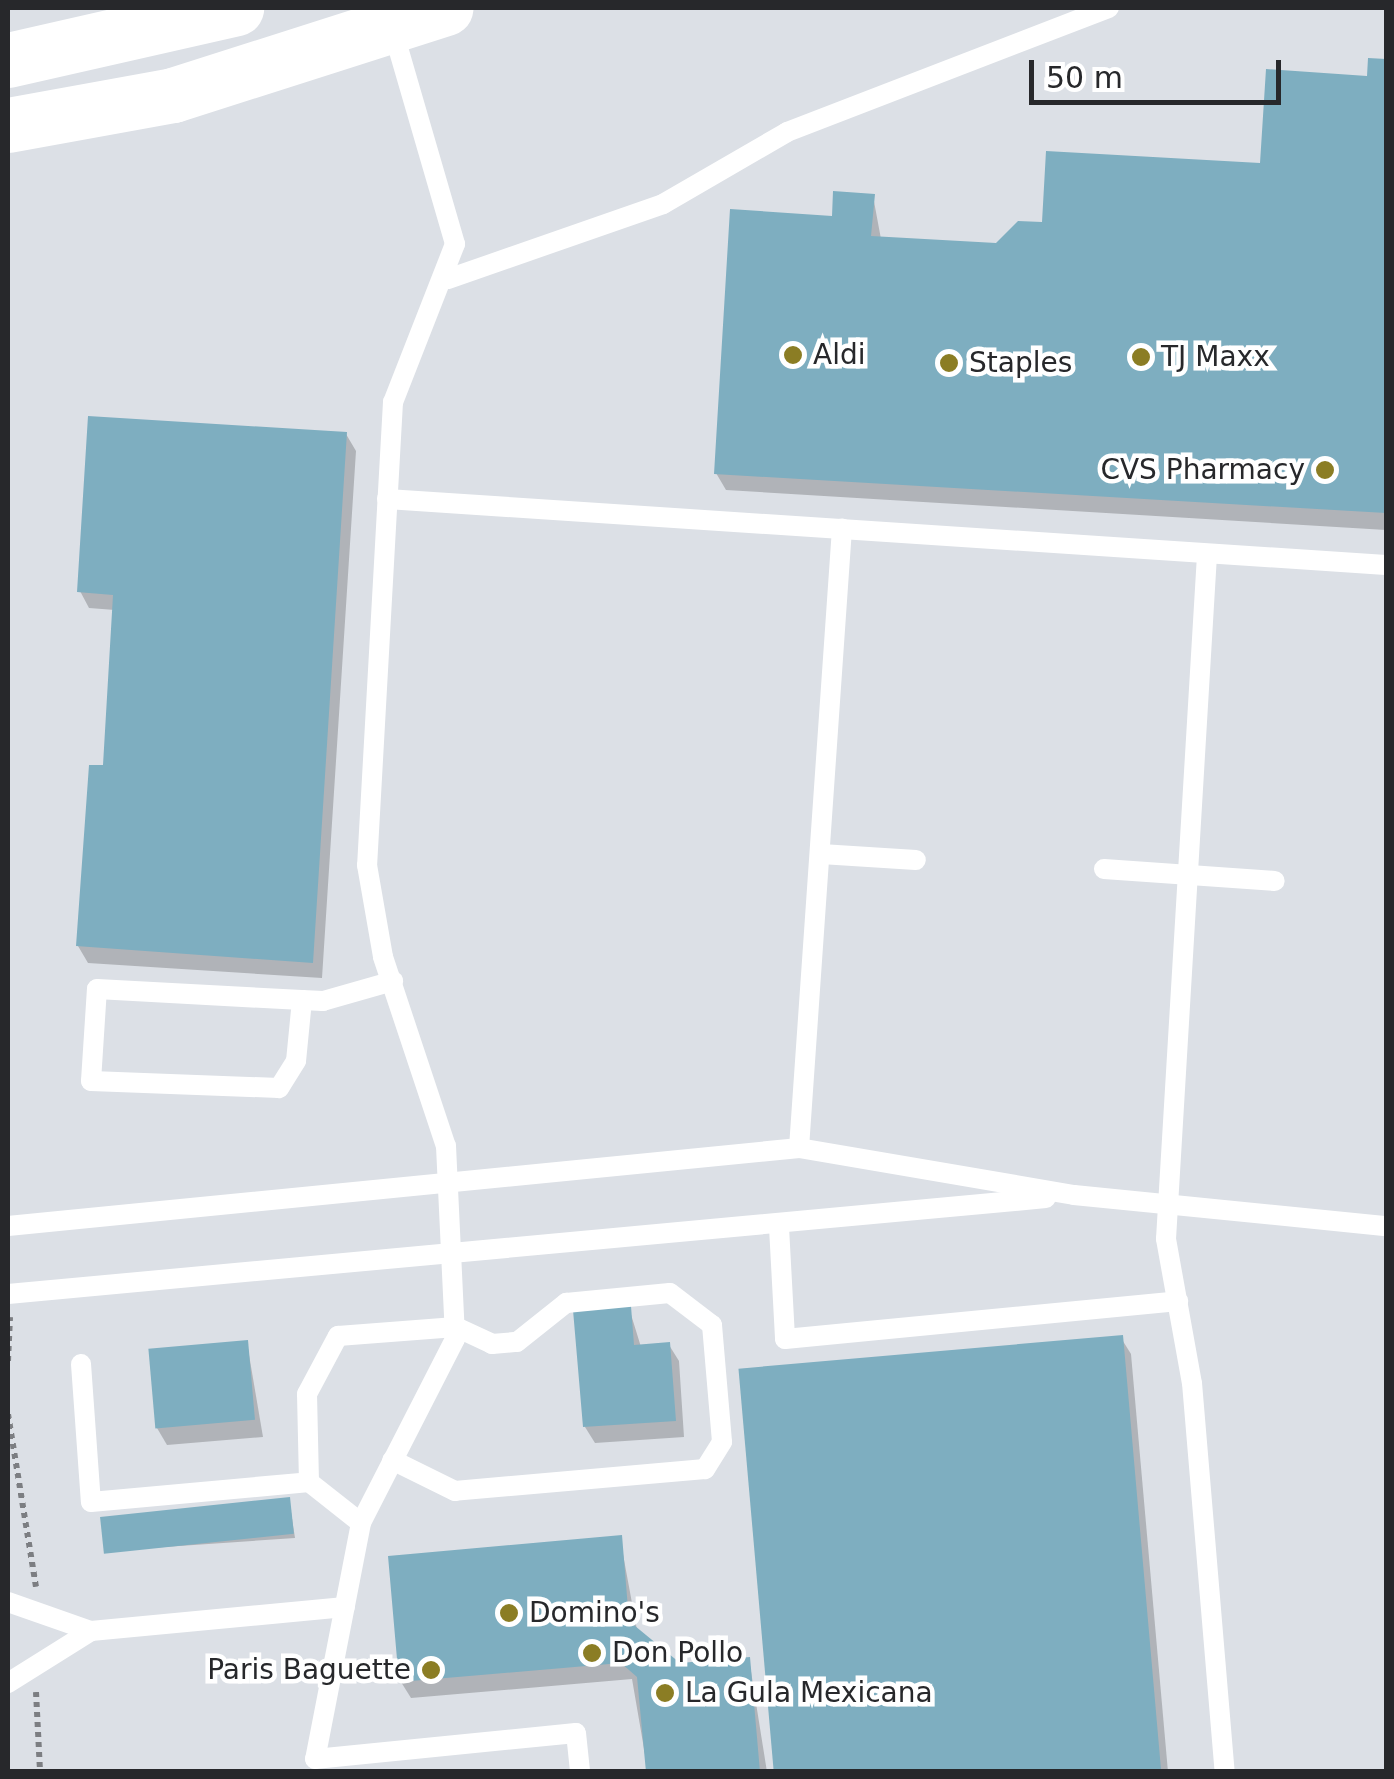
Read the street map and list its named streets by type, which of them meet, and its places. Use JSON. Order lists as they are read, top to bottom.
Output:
{
  "places": [
    "Aldi",
    "TJ Maxx",
    "Staples",
    "CVS Pharmacy",
    "Domino's",
    "Don Pollo",
    "Paris Baguette",
    "La Gula Mexicana"
  ],
  "scale_bar": "50 m"
}
